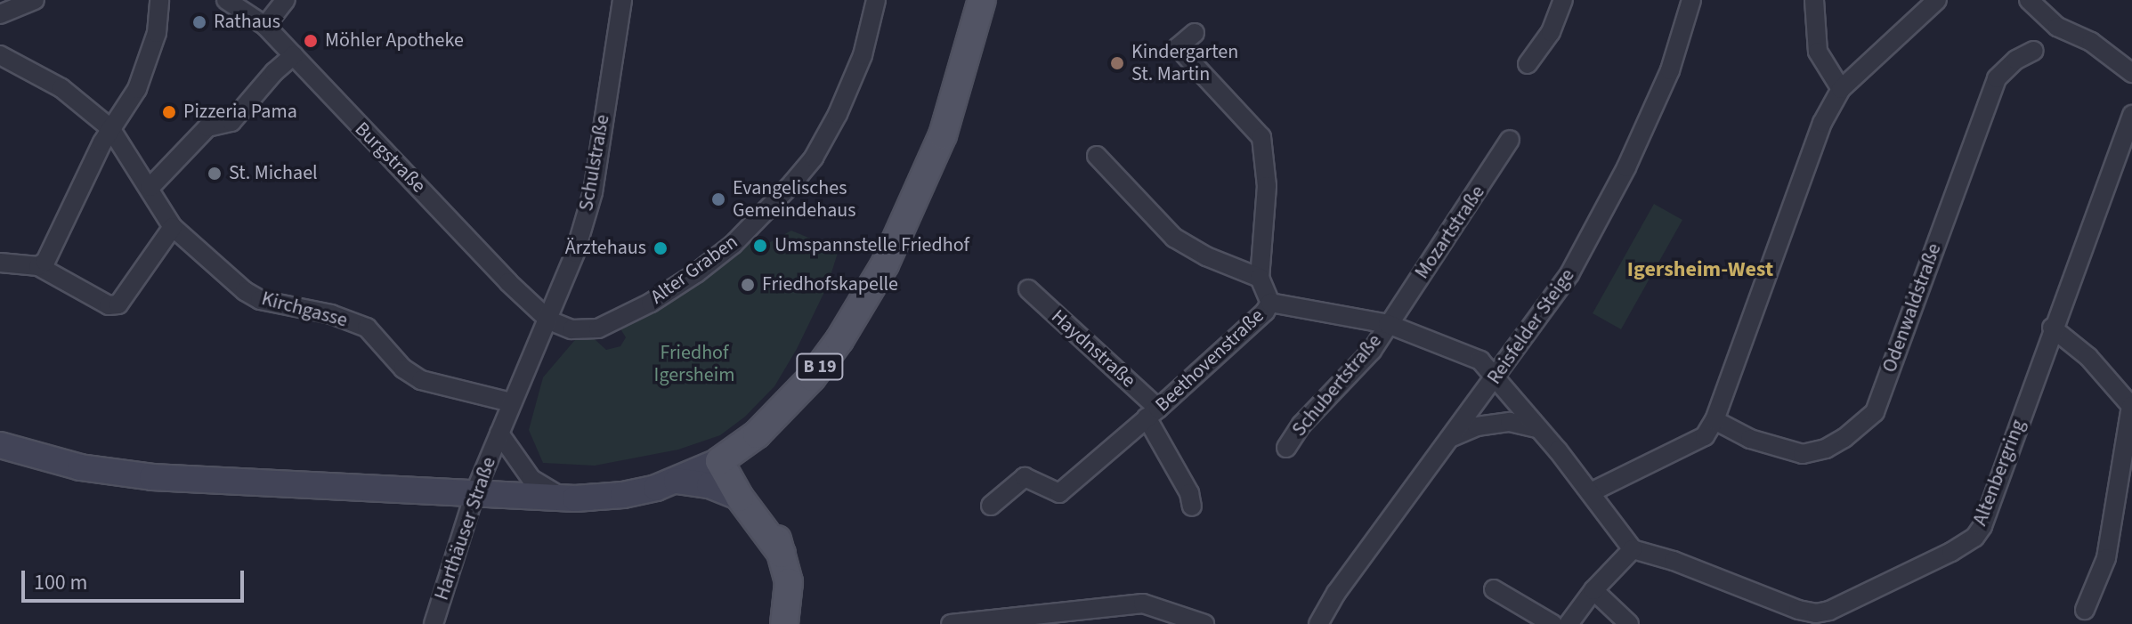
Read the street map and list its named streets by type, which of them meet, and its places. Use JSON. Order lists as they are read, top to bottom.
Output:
{
  "streets": {
    "main road": ["B 19"],
    "street": [
      "Burgstraße",
      "Schulstraße",
      "Mozartstraße",
      "Alter Graben",
      "Odenwaldstraße",
      "Kirchgasse",
      "Reisfelder Steige",
      "Haydnstraße",
      "Beethovenstraße",
      "Schubertstraße",
      "Altenbergring",
      "Harthäuser Straße"
    ]
  },
  "crossings": [
    ["Burgstraße", "Schulstraße"],
    ["Burgstraße", "Alter Graben"],
    ["Burgstraße", "Harthäuser Straße"],
    ["Schulstraße", "Alter Graben"],
    ["Schulstraße", "Harthäuser Straße"],
    ["Mozartstraße", "Beethovenstraße"],
    ["Mozartstraße", "Schubertstraße"],
    ["Alter Graben", "Harthäuser Straße"],
    ["Kirchgasse", "Harthäuser Straße"],
    ["Reisfelder Steige", "Beethovenstraße"],
    ["Haydnstraße", "Beethovenstraße"],
    ["Beethovenstraße", "Schubertstraße"]
  ],
  "districts": ["Igersheim-West"],
  "parks": ["Friedhof Igersheim"],
  "places": [
    "Rathaus",
    "Möhler Apotheke",
    "Kindergarten St. Martin",
    "Pizzeria Pama",
    "St. Michael",
    "Evangelisches Gemeindehaus",
    "Umspannstelle Friedhof",
    "Ärztehaus",
    "Friedhofskapelle"
  ],
  "scale_bar": "100 m"
}
